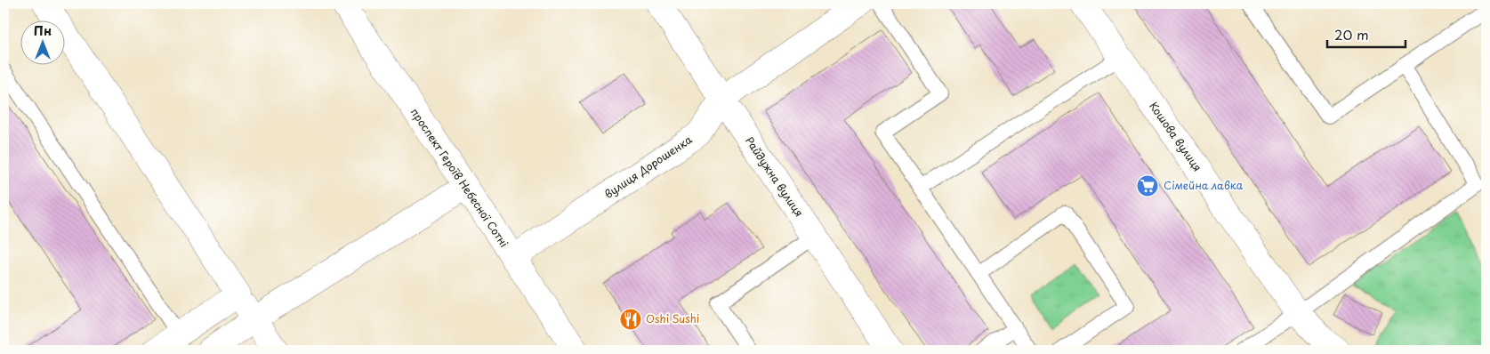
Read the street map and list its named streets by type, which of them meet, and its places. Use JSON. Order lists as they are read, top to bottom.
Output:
{
  "streets": {
    "street": [
      "Кошова вулиця",
      "вулиця Дорошенка",
      "Райдужна вулиця",
      "проспект Героїв Небесної Сотні"
    ]
  },
  "crossings": [
    ["вулиця Дорошенка", "Райдужна вулиця"],
    ["вулиця Дорошенка", "проспект Героїв Небесної Сотні"]
  ],
  "places": {
    "supermarket": ["Сімейна лавка"],
    "restaurant": ["Oshi Sushi"]
  },
  "scale_bar": "20 m",
  "north": "top"
}
